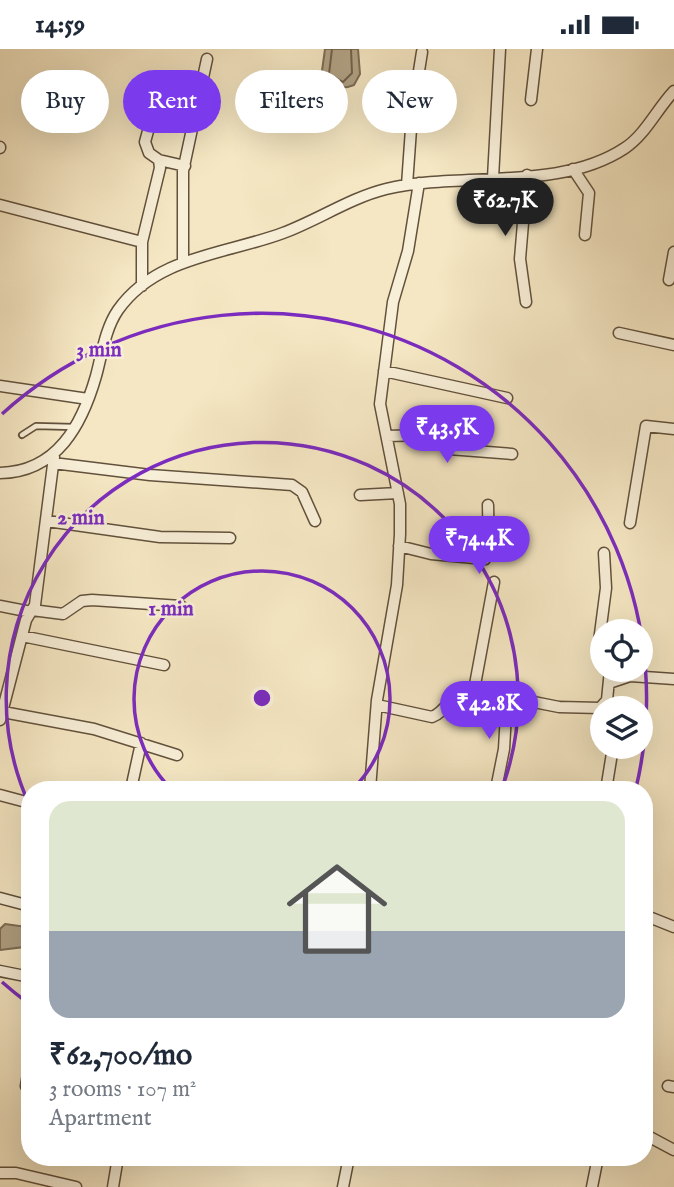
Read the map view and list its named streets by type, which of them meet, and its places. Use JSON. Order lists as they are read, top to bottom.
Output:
{
  "page": {
    "status": "14:59",
    "chip": [
      "Buy",
      "Rent",
      "Filters",
      "New"
    ],
    "price": [
      "₹62.7K",
      "₹43.5K",
      "₹74.4K",
      "₹42.8K"
    ],
    "list": [
      {
        "name": "₹62,700/mo",
        "note": "3 rooms · 107 m² · Apartment"
      }
    ]
  },
  "rings": ["3 min", "2 min", "1 min"]
}
